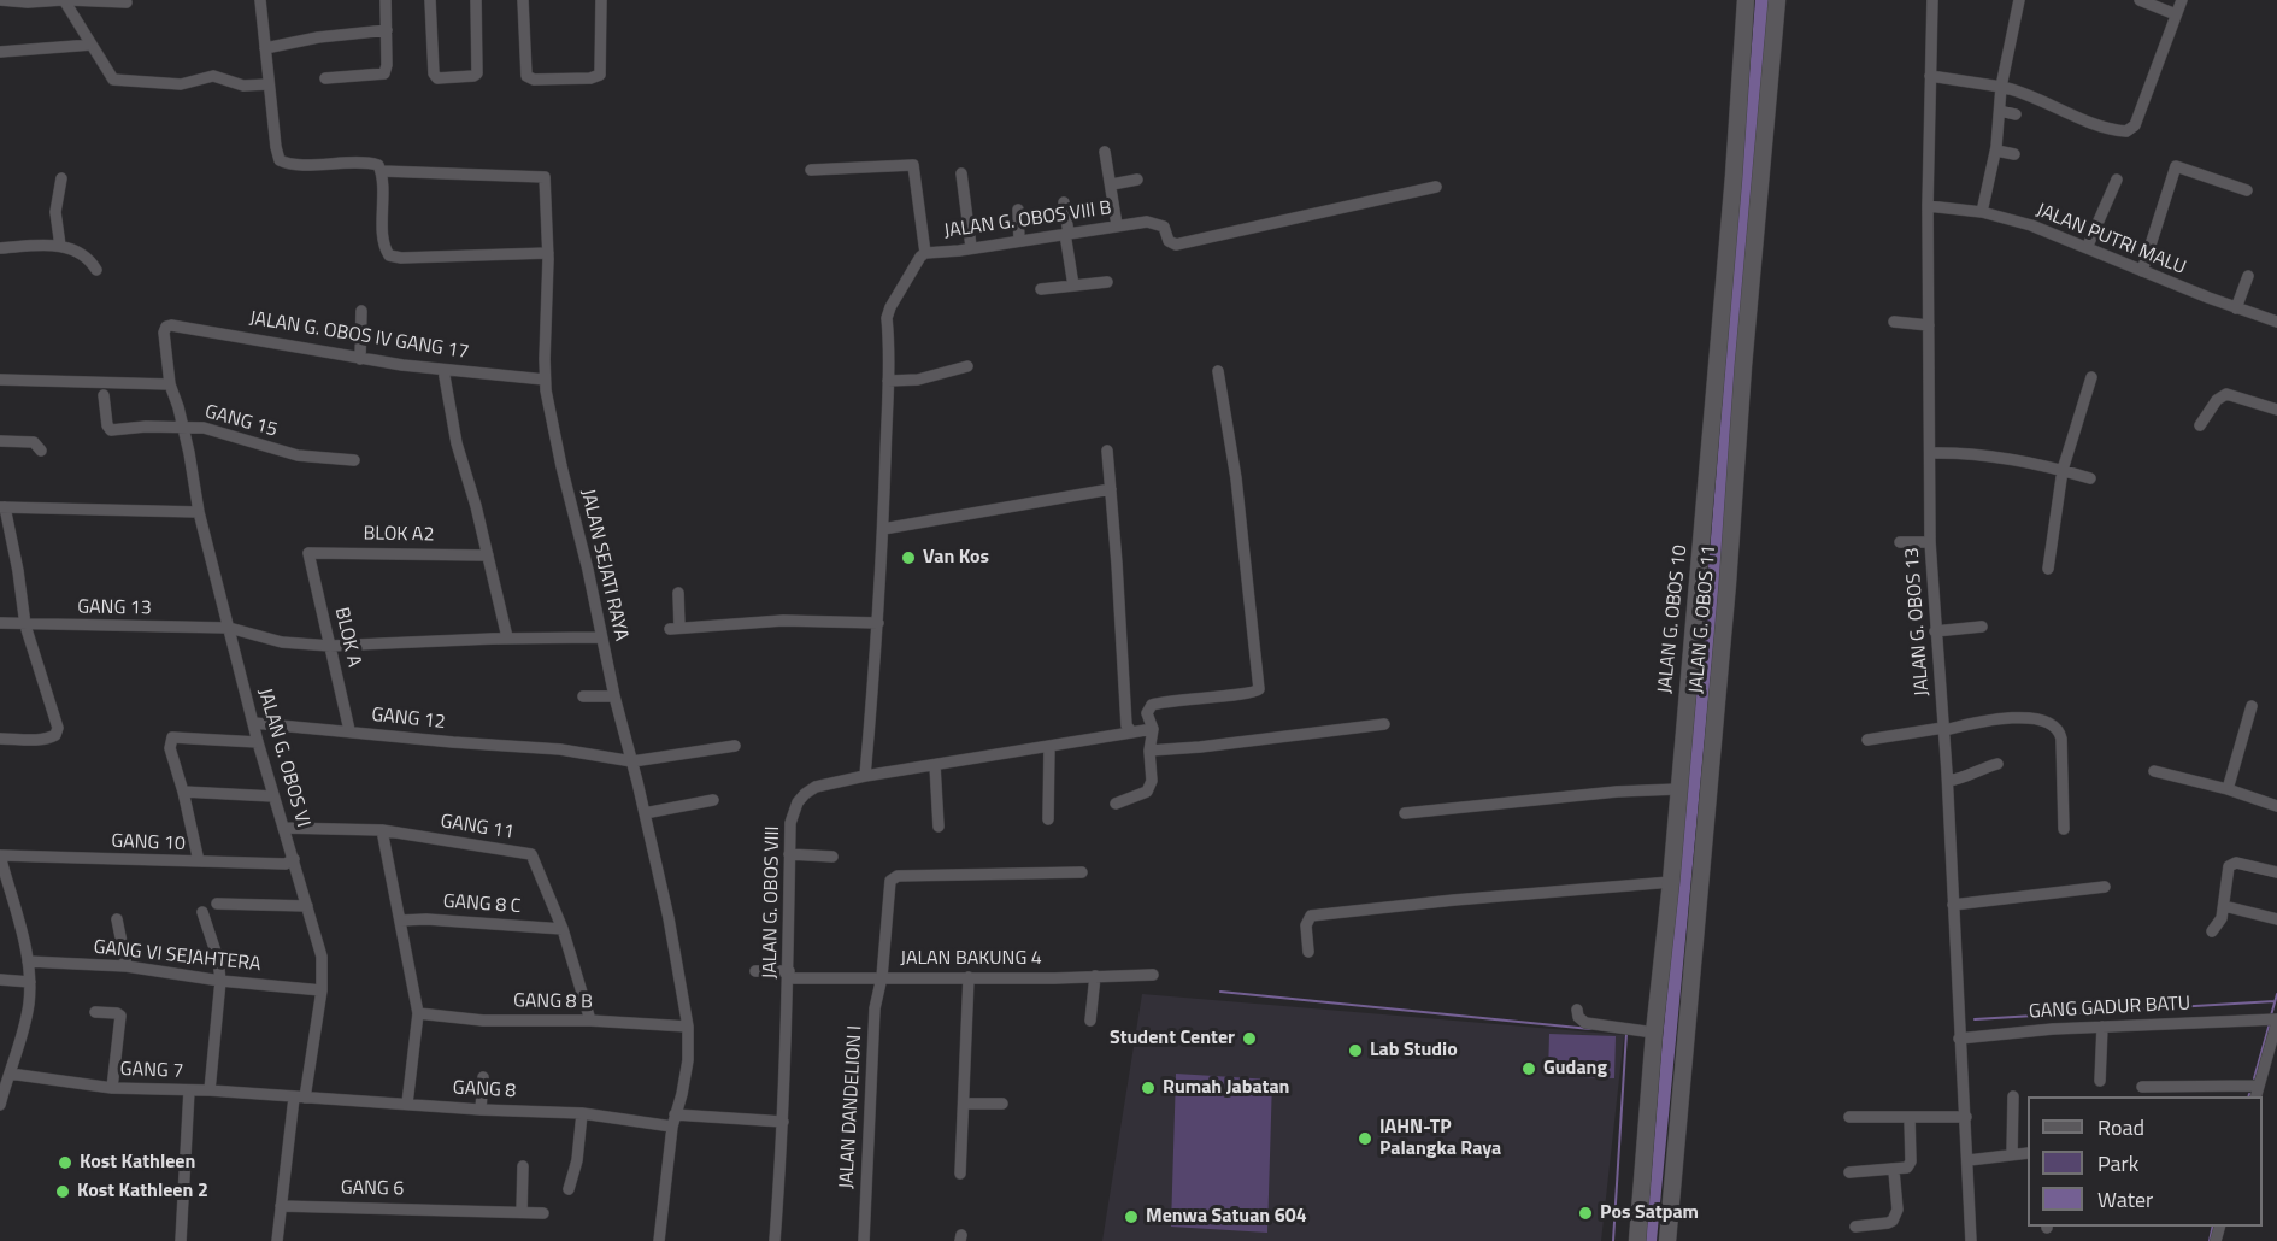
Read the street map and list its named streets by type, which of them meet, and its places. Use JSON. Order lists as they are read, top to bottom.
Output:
{
  "streets": {
    "street": [
      "JALAN G. OBOS VIII B",
      "JALAN PUTRI MALU",
      "JALAN G. OBOS IV GANG 17",
      "GANG 15",
      "BLOK A2",
      "JALAN SEJATI RAYA",
      "GANG 13",
      "JALAN G. OBOS 10",
      "JALAN G. OBOS 11",
      "JALAN G. OBOS 13",
      "BLOK A",
      "GANG 12",
      "JALAN G. OBOS VI",
      "GANG 11",
      "GANG 10",
      "JALAN G. OBOS VIII",
      "GANG 8 C",
      "GANG VI SEJAHTERA",
      "JALAN BAKUNG 4",
      "GANG 8 B",
      "GANG GADUR BATU",
      "GANG 7",
      "GANG 8",
      "JALAN DANDELION I",
      "GANG 6"
    ]
  },
  "crossings": [
    ["JALAN G. OBOS VIII B", "JALAN G. OBOS VIII"],
    ["JALAN PUTRI MALU", "JALAN G. OBOS 13"],
    ["JALAN G. OBOS IV GANG 17", "JALAN SEJATI RAYA"],
    ["JALAN G. OBOS IV GANG 17", "JALAN G. OBOS VI"],
    ["GANG 15", "JALAN G. OBOS VI"],
    ["BLOK A2", "BLOK A"],
    ["JALAN SEJATI RAYA", "GANG 13"],
    ["JALAN SEJATI RAYA", "GANG 12"],
    ["JALAN SEJATI RAYA", "GANG 8 B"],
    ["JALAN SEJATI RAYA", "GANG 8"],
    ["GANG 13", "BLOK A"],
    ["GANG 13", "JALAN G. OBOS VI"],
    ["JALAN G. OBOS 13", "GANG GADUR BATU"],
    ["BLOK A", "GANG 12"],
    ["GANG 12", "JALAN G. OBOS VI"],
    ["JALAN G. OBOS VI", "GANG 11"],
    ["JALAN G. OBOS VI", "GANG 10"],
    ["JALAN G. OBOS VI", "GANG VI SEJAHTERA"],
    ["JALAN G. OBOS VI", "GANG 7"],
    ["JALAN G. OBOS VI", "GANG 8"],
    ["JALAN G. OBOS VI", "GANG 6"],
    ["GANG 11", "GANG 8 C"],
    ["GANG 11", "GANG 8 B"],
    ["JALAN G. OBOS VIII", "JALAN BAKUNG 4"],
    ["JALAN G. OBOS VIII", "GANG 8"],
    ["JALAN BAKUNG 4", "JALAN DANDELION I"],
    ["GANG 7", "GANG 8"]
  ],
  "places": [
    "Van Kos",
    "Student Center",
    "Lab Studio",
    "Gudang",
    "Rumah Jabatan",
    "IAHN-TP Palangka Raya",
    "Kost Kathleen",
    "Kost Kathleen 2",
    "Pos Satpam",
    "Menwa Satuan 604"
  ],
  "legend": ["Road", "Park", "Water"]
}
